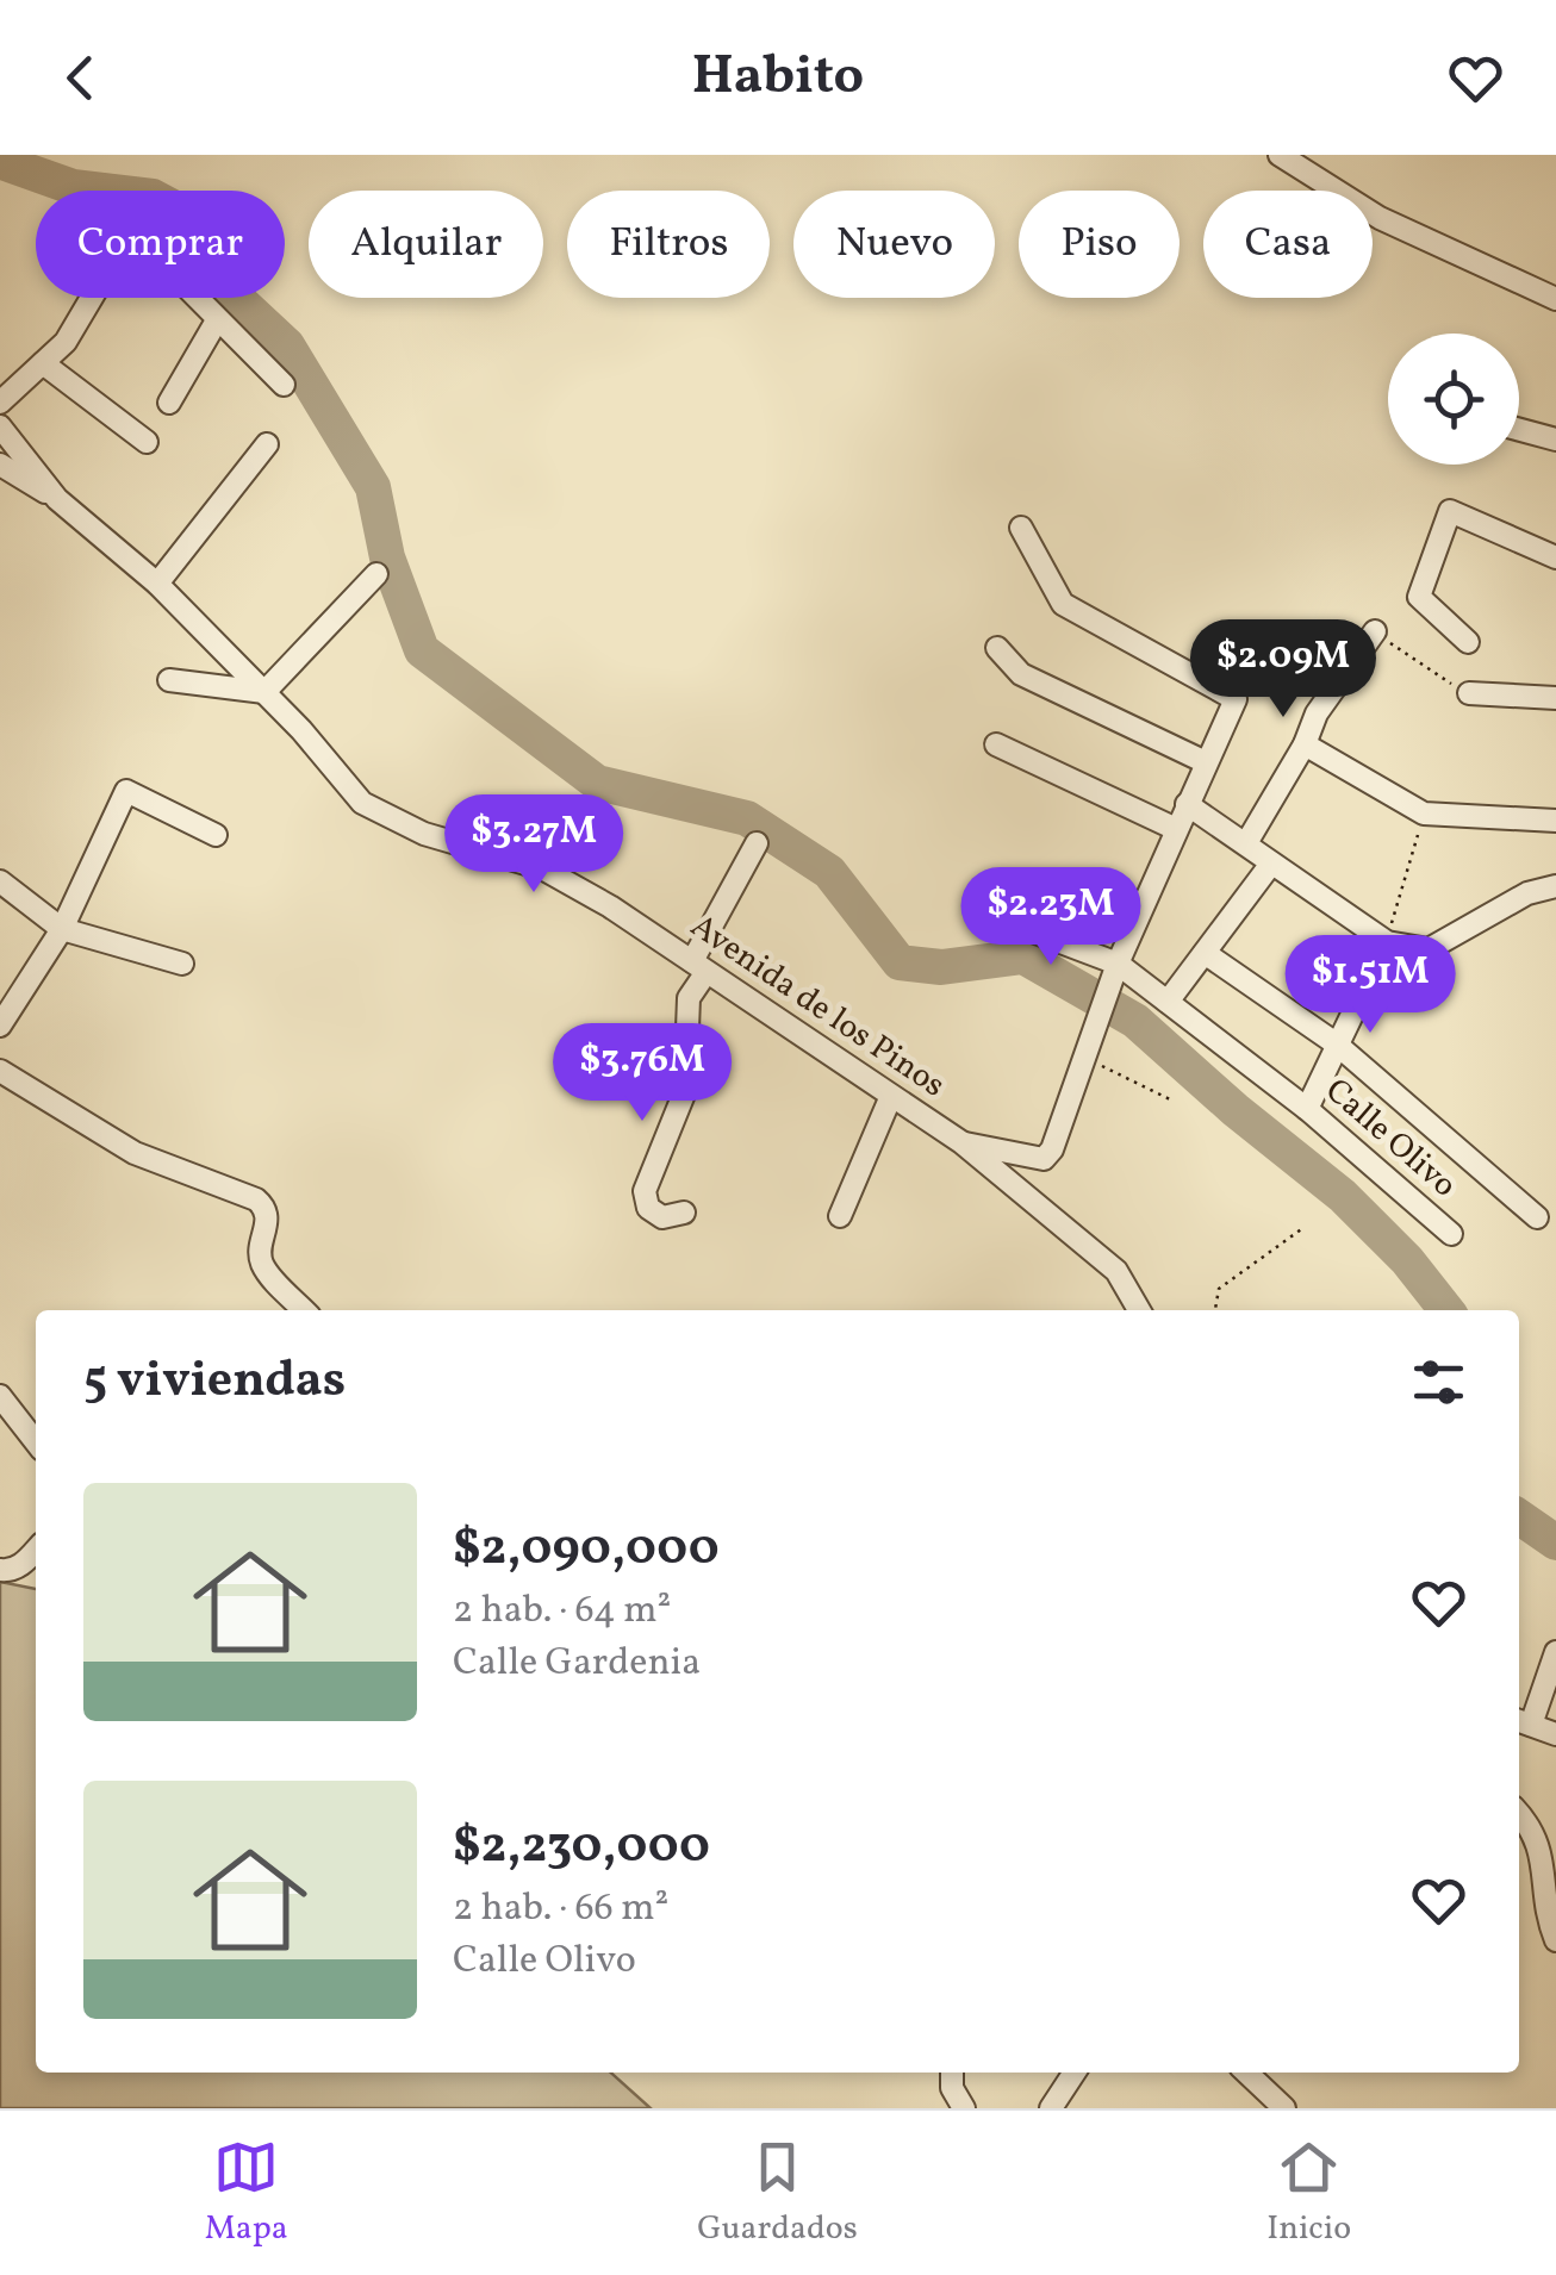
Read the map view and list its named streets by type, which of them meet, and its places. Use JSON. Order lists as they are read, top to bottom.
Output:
{
  "streets": {
    "street": ["Avenida de los Pinos", "Calle Olivo"]
  },
  "page": {
    "header": "Habito",
    "chip": [
      "Comprar",
      "Alquilar",
      "Filtros",
      "Nuevo",
      "Piso",
      "Casa"
    ],
    "price": [
      "$2.09M",
      "$3.27M",
      "$2.23M",
      "$1.51M",
      "$3.76M"
    ],
    "heading": "5 viviendas",
    "list": [
      {
        "name": "$2,090,000",
        "note": "2 hab. · 64 m² · Calle Gardenia"
      },
      {
        "name": "$2,230,000",
        "note": "2 hab. · 66 m² · Calle Olivo"
      }
    ],
    "tabs": ["Mapa", "Guardados", "Inicio"]
  }
}
